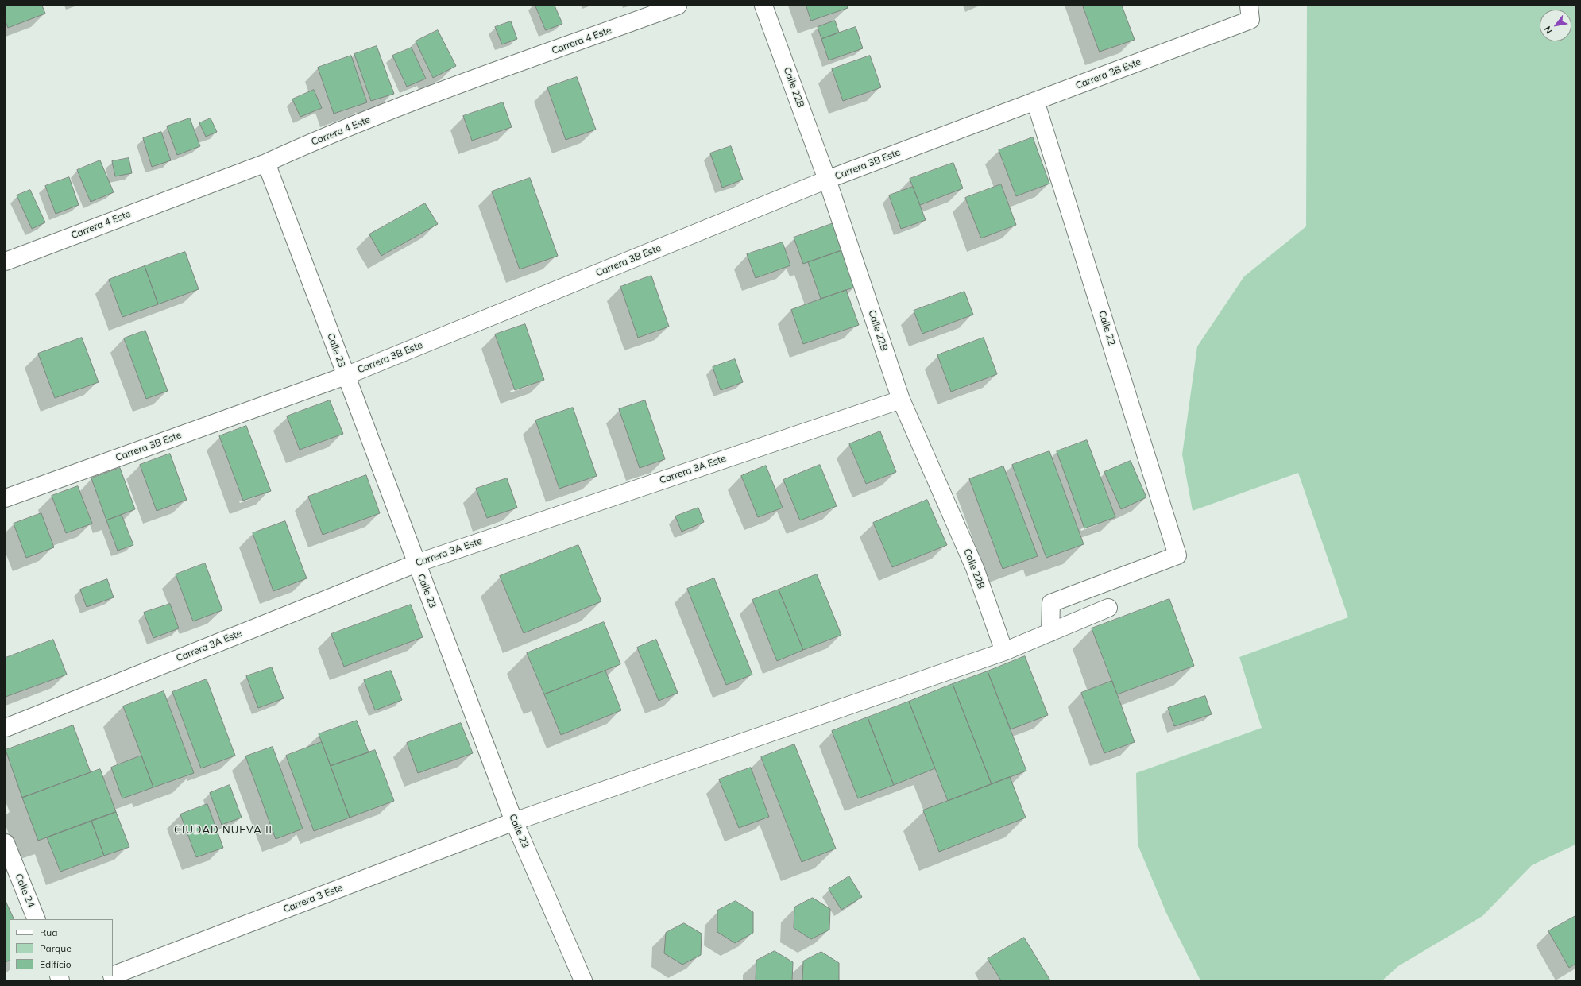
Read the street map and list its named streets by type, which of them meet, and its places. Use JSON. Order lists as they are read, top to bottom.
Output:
{
  "streets": {
    "street": [
      "Carrera 4 Este",
      "Carrera 3B Este",
      "Calle 22B",
      "Calle 22",
      "Calle 23",
      "Carrera 3A Este",
      "Calle 24",
      "Carrera 3 Este"
    ]
  },
  "crossings": [
    ["Carrera 4 Este", "Calle 23"],
    ["Carrera 3B Este", "Calle 22B"],
    ["Carrera 3B Este", "Calle 22"],
    ["Carrera 3B Este", "Calle 23"],
    ["Calle 22B", "Carrera 3A Este"],
    ["Calle 22B", "Carrera 3 Este"],
    ["Calle 22", "Carrera 3 Este"],
    ["Calle 23", "Carrera 3A Este"],
    ["Calle 23", "Carrera 3 Este"]
  ],
  "districts": ["CIUDAD NUEVA II"],
  "legend": ["Rua", "Parque", "Edifício"],
  "north": "bottom left"
}
